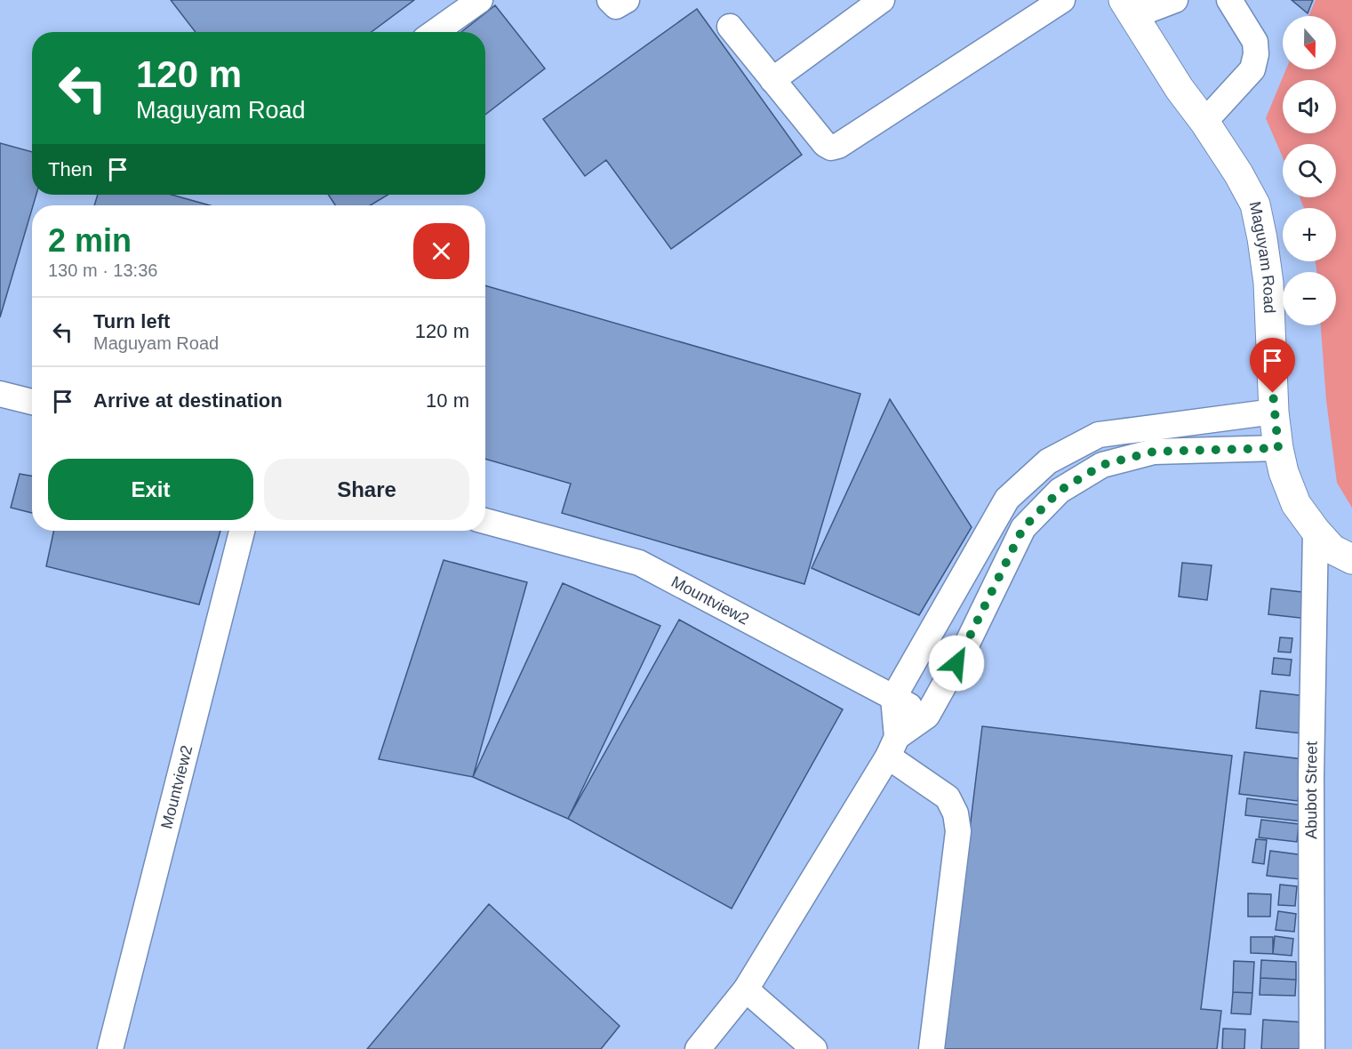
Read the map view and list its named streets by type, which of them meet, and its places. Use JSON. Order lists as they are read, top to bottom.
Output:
{
  "streets": {
    "main road": ["Maguyam Road"],
    "street": ["Mountview2", "Abubot Street"]
  },
  "crossings": [
    ["Maguyam Road", "Abubot Street"]
  ],
  "north": "bottom",
  "page": {
    "map_buttons": ["+", "−"],
    "turn": ["120 m", "Maguyam Road"],
    "then": "Then",
    "heading": ["2 min", "130 m · 13:36"],
    "list": [
      {
        "name": "Turn left",
        "note": "Maguyam Road",
        "value": "120 m"
      },
      {
        "name": "Arrive at destination",
        "value": "10 m"
      }
    ],
    "buttons": ["Exit", "Share"]
  }
}
